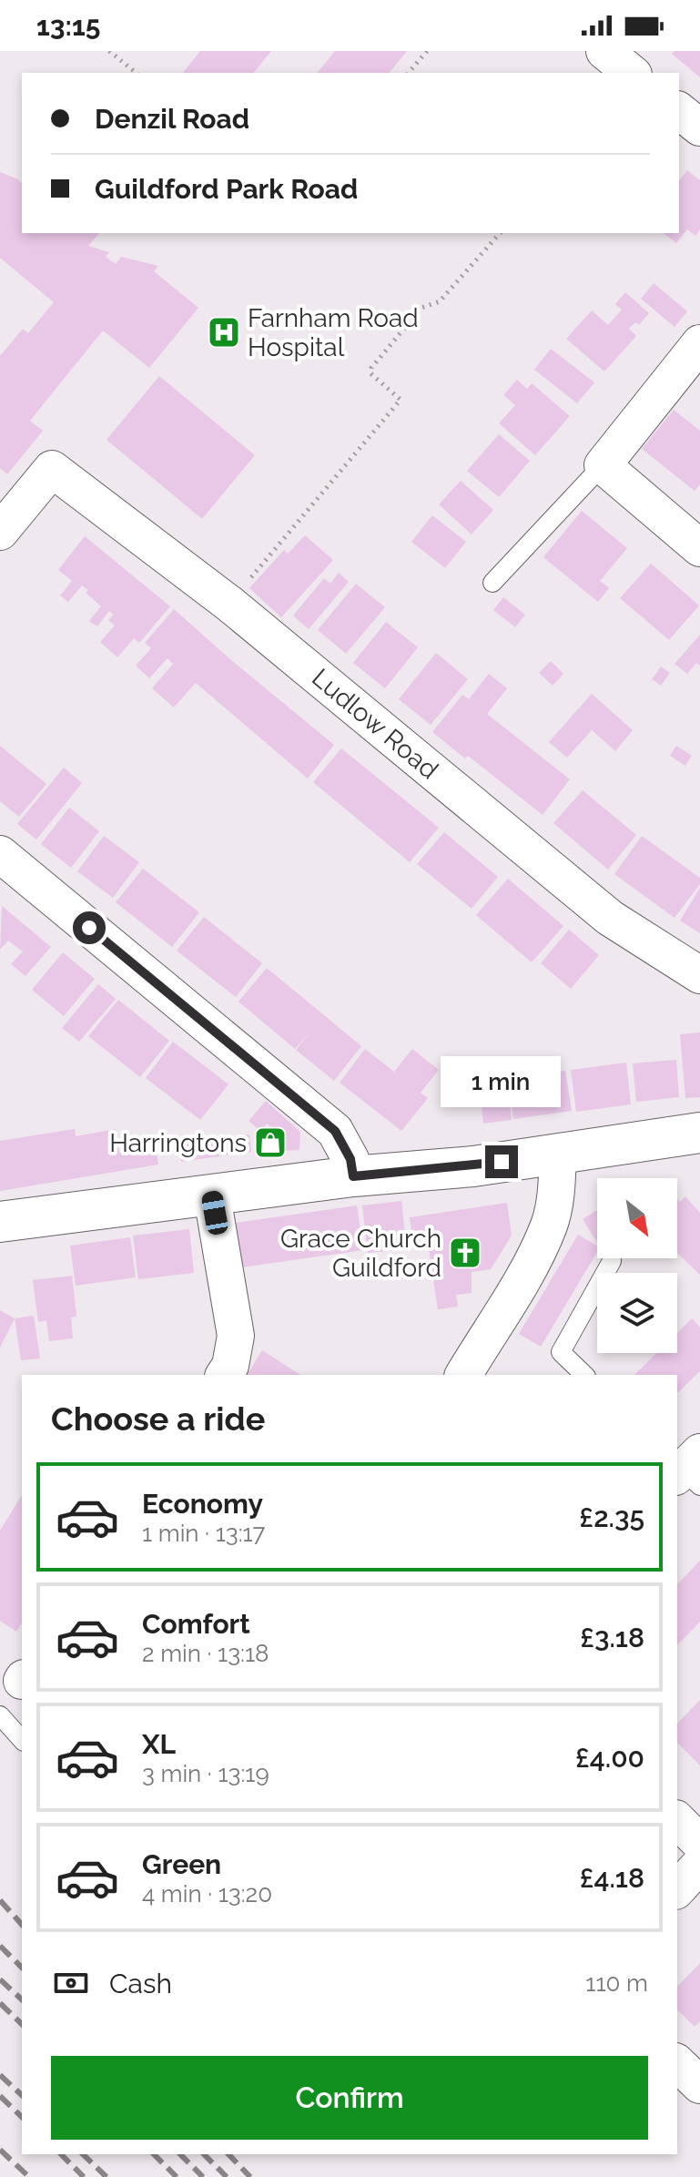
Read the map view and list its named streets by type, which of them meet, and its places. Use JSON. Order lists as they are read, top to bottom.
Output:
{
  "streets": {
    "street": ["Ludlow Road"]
  },
  "places": {
    "hospital": ["Farnham Road Hospital"],
    "shop": ["Harringtons"],
    "church": ["Grace Church Guildford"]
  },
  "north": "bottom right",
  "page": {
    "status": "13:15",
    "banner": ["Denzil Road", "Guildford Park Road"],
    "bubble": "1 min",
    "heading": "Choose a ride",
    "list": [
      {
        "name": "Economy",
        "note": "1 min · 13:17",
        "value": "£2.35"
      },
      {
        "name": "Comfort",
        "note": "2 min · 13:18",
        "value": "£3.18"
      },
      {
        "name": "XL",
        "note": "3 min · 13:19",
        "value": "£4.00"
      },
      {
        "name": "Green",
        "note": "4 min · 13:20",
        "value": "£4.18"
      }
    ],
    "pay": ["Cash", "110 m"],
    "buttons": "Confirm"
  }
}
